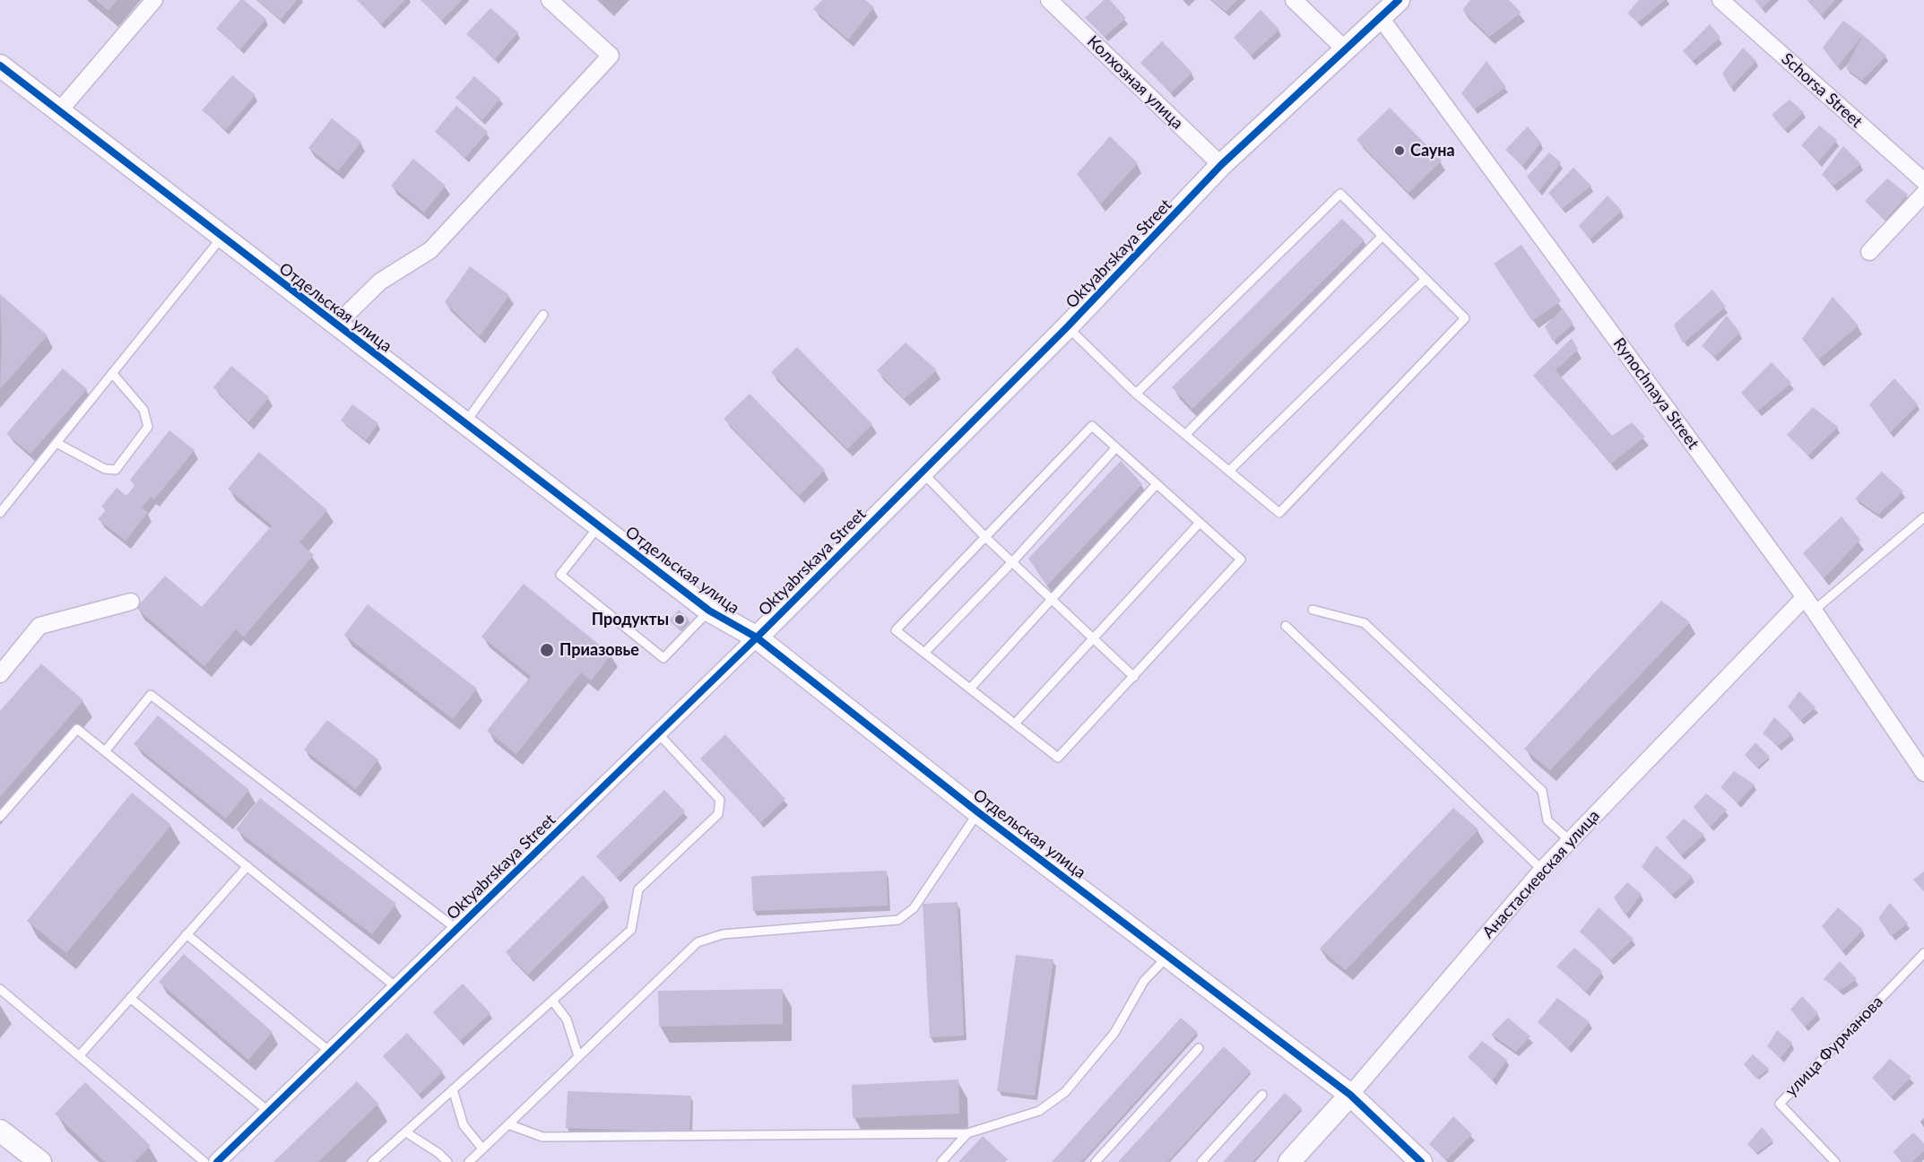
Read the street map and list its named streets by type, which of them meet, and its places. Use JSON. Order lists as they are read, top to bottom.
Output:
{
  "streets": {
    "street": [
      "Колхозная улица",
      "Schorsa Street",
      "Oktyabrskaya Street",
      "Отдельская улица",
      "Rynochnaya Street",
      "Анастасиевская улица"
    ],
    "lane": ["улица Фурманова"]
  },
  "crossings": [
    ["Колхозная улица", "Oktyabrskaya Street"],
    ["Oktyabrskaya Street", "Отдельская улица"],
    ["Oktyabrskaya Street", "Rynochnaya Street"],
    ["Отдельская улица", "Анастасиевская улица"],
    ["Rynochnaya Street", "Анастасиевская улица"]
  ],
  "places": ["Сауна", "Продукты", "Приазовье"]
}
